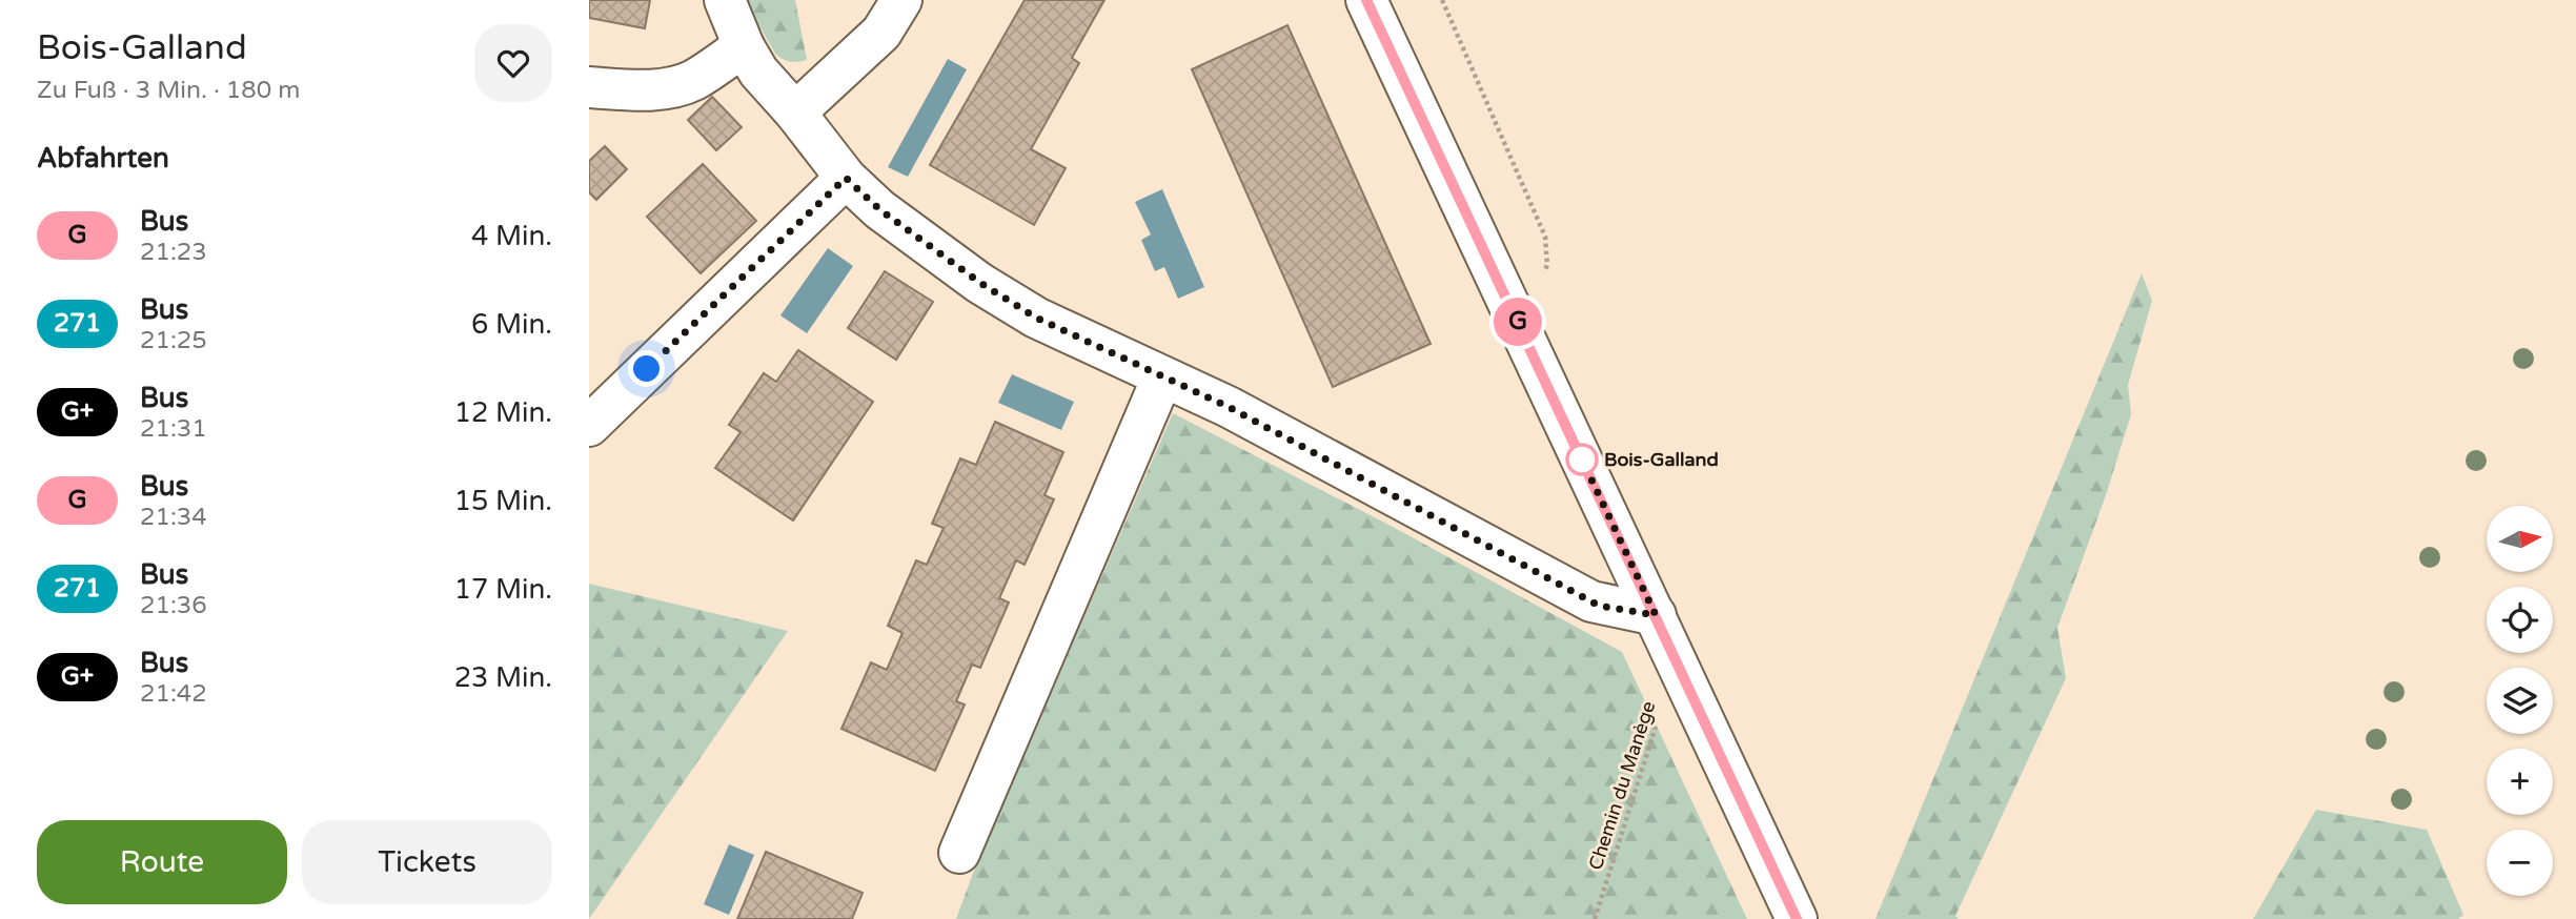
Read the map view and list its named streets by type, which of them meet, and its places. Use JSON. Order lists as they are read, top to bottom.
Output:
{
  "streets": {
    "path": ["Chemin du Manège"]
  },
  "places": ["Bois-Galland"],
  "lines": ["bus line G"],
  "north": "right",
  "page": {
    "heading": [
      ["Bois-Galland", "Zu Fuß · 3 Min. · 180 m"],
      "Abfahrten"
    ],
    "on_map": "G",
    "list": [
      {
        "mark": "G",
        "name": "Bus",
        "note": "21:23",
        "value": "4 Min."
      },
      {
        "mark": "271",
        "name": "Bus",
        "note": "21:25",
        "value": "6 Min."
      },
      {
        "mark": "G+",
        "name": "Bus",
        "note": "21:31",
        "value": "12 Min."
      },
      {
        "mark": "G",
        "name": "Bus",
        "note": "21:34",
        "value": "15 Min."
      },
      {
        "mark": "271",
        "name": "Bus",
        "note": "21:36",
        "value": "17 Min."
      },
      {
        "mark": "G+",
        "name": "Bus",
        "note": "21:42",
        "value": "23 Min."
      }
    ],
    "map_buttons": ["+", "−"],
    "buttons": ["Route", "Tickets"]
  }
}
